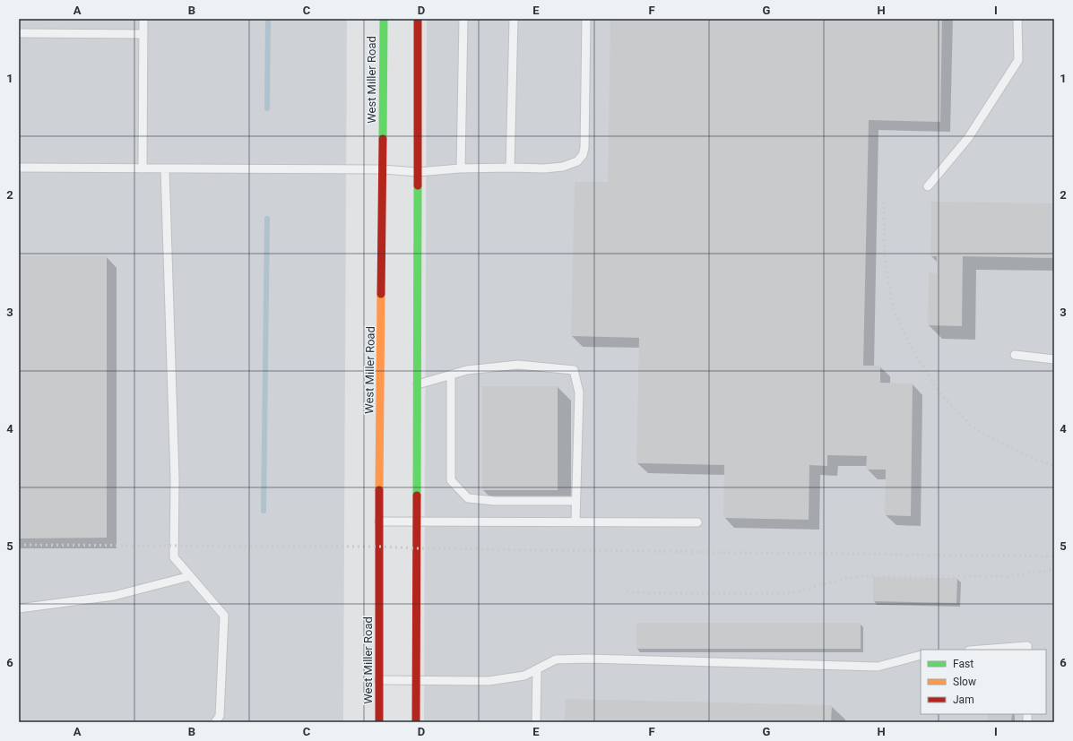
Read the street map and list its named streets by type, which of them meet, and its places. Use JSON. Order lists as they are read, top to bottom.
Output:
{
  "streets": {
    "main road": ["West Miller Road"]
  },
  "legend": ["Fast", "Slow", "Jam"],
  "grid": {
    "columns": [
      "A",
      "B",
      "C",
      "D",
      "E",
      "F",
      "G",
      "H",
      "I"
    ],
    "rows": [
      "1",
      "2",
      "3",
      "4",
      "5",
      "6"
    ]
  }
}
